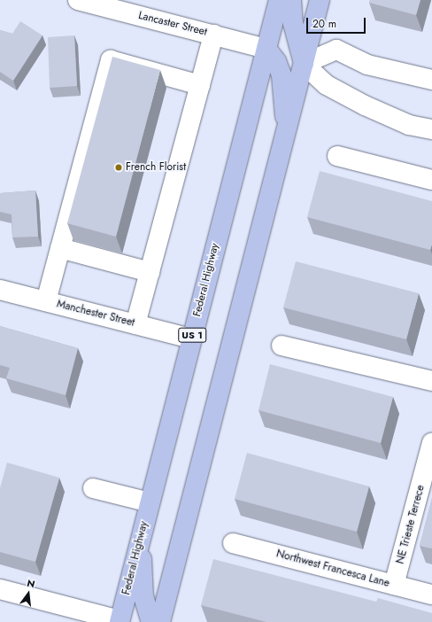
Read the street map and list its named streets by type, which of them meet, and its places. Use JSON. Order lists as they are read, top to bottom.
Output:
{
  "streets": {
    "main road": ["Federal Highway", "US 1"],
    "street": [
      "Lancaster Street",
      "Manchester Street",
      "NE Trieste Terrece",
      "Northwest Francesca Lane"
    ]
  },
  "crossings": [
    ["Lancaster Street", "Federal Highway"],
    ["Federal Highway", "Manchester Street"],
    ["NE Trieste Terrece", "Northwest Francesca Lane"]
  ],
  "places": ["French Florist"],
  "scale_bar": "20 m",
  "north": "top"
}
